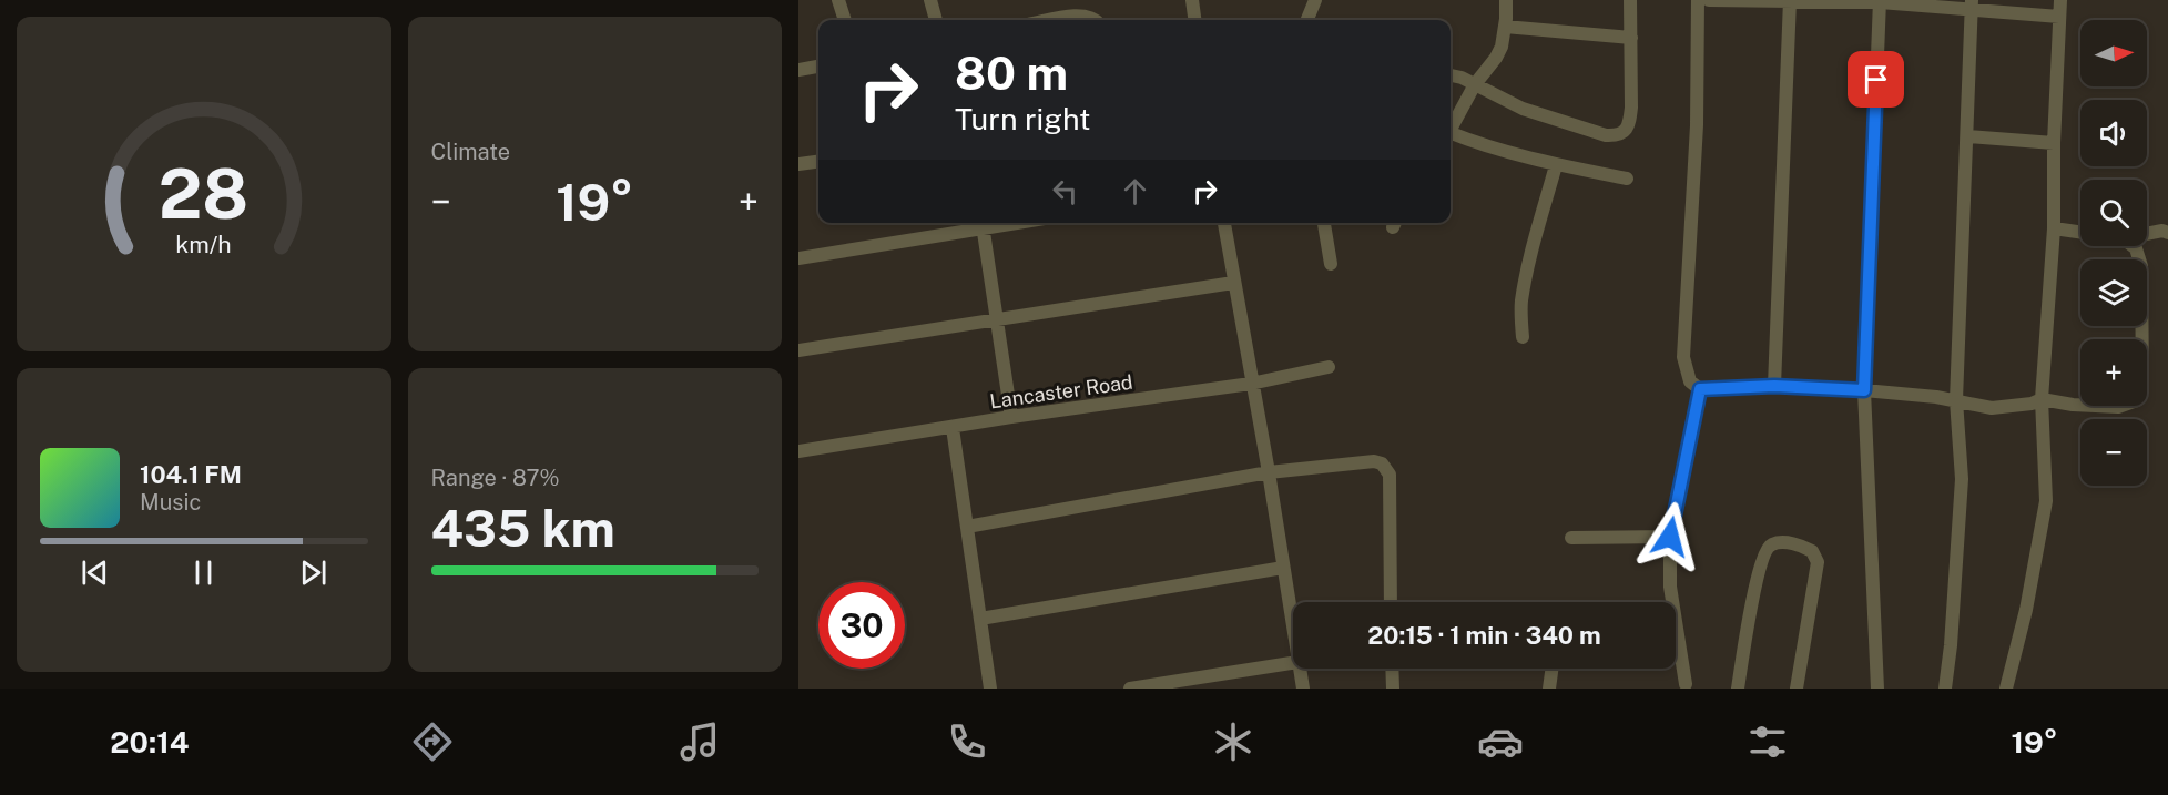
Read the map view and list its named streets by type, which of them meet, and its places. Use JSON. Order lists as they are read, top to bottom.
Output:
{
  "streets": {
    "street": ["Lancaster Road"]
  },
  "north": "right",
  "page": {
    "tile": [
      "Climate",
      ["Range · 87%", "435 km"]
    ],
    "map_buttons": ["+", "−"],
    "turn": ["80 m", "Turn right"],
    "heat": ["−", "19°", "+"],
    "song": ["104.1 FM", "Music"],
    "limit": "30",
    "trip": "20:15 · 1 min · 340 m",
    "tabs": ["20:14", "19°"],
    "gauge": ["28", "km/h"]
  }
}
